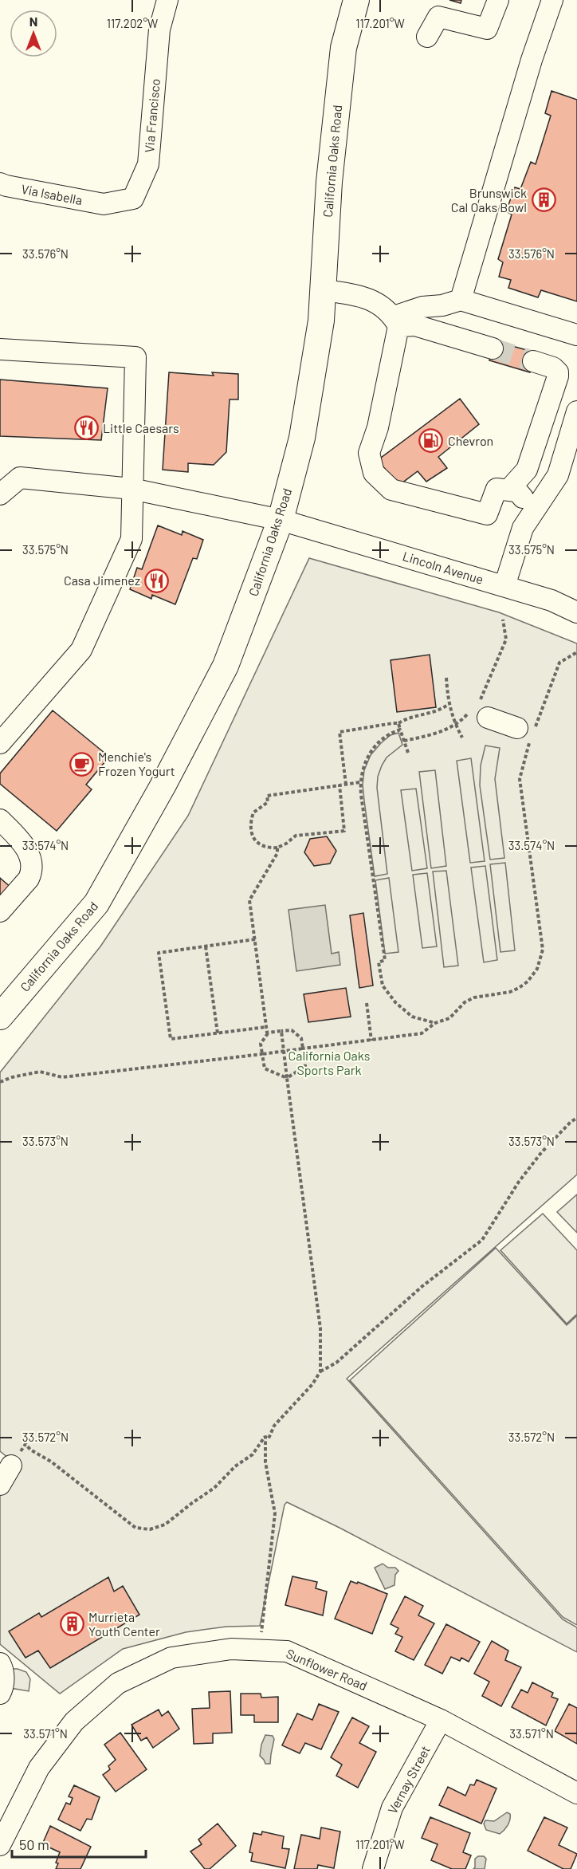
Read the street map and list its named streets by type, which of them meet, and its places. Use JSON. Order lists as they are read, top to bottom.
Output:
{
  "streets": {
    "main road": ["California Oaks Road"],
    "street": [
      "Via Francisco",
      "Via Isabella",
      "Lincoln Avenue",
      "Sunflower Road",
      "Vernay Street"
    ]
  },
  "crossings": [
    ["Via Francisco", "Via Isabella"],
    ["California Oaks Road", "Lincoln Avenue"],
    ["Sunflower Road", "Vernay Street"]
  ],
  "parks": ["California Oaks Sports Park"],
  "places": {
    "building": ["Brunswick Cal Oaks Bowl", "Murrieta Youth Center"],
    "restaurant": ["Little Caesars", "Casa Jimenez"],
    "fuel station": ["Chevron"],
    "cafe": ["Menchie's Frozen Yogurt"]
  },
  "scale_bar": "50 m",
  "north": "top",
  "coordinates": [
    "117.202°W",
    "117.201°W",
    "33.576°N",
    "33.575°N",
    "33.574°N",
    "33.573°N",
    "33.572°N",
    "33.571°N"
  ]
}
